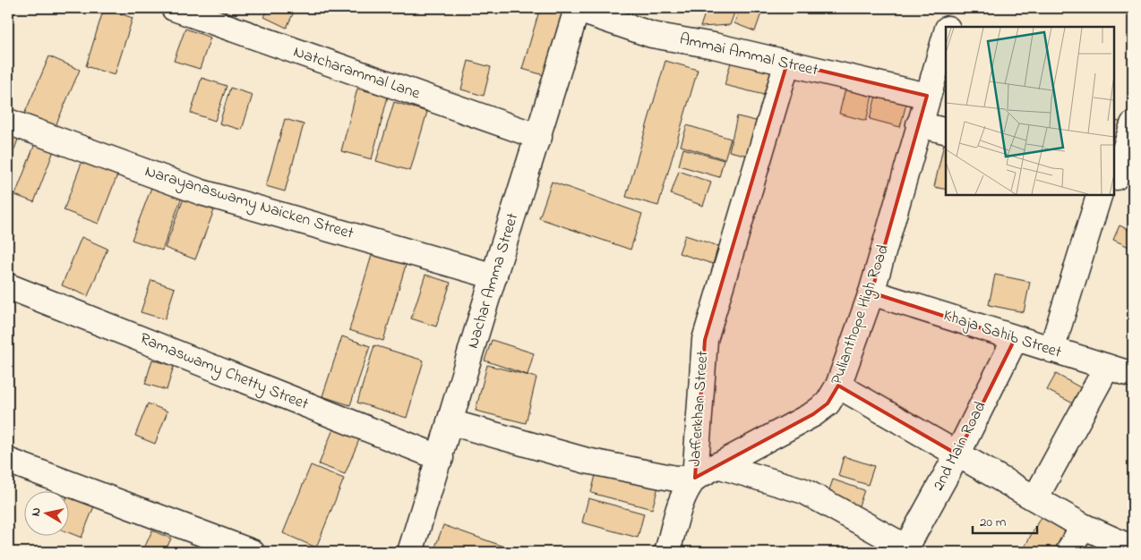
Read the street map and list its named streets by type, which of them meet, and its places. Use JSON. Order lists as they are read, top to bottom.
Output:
{
  "streets": {
    "street": [
      "Ammai Ammal Street",
      "Natcharammal Lane",
      "Narayanaswamy Naicken Street",
      "Nachar Amma Street",
      "Pulianthope High Road",
      "Khaja Sahib Street",
      "Ramaswamy Chetty Street",
      "Jafferkhan Street",
      "2nd Main Road"
    ]
  },
  "crossings": [
    ["Ammai Ammal Street", "Nachar Amma Street"],
    ["Ammai Ammal Street", "Pulianthope High Road"],
    ["Ammai Ammal Street", "Jafferkhan Street"],
    ["Natcharammal Lane", "Nachar Amma Street"],
    ["Narayanaswamy Naicken Street", "Nachar Amma Street"],
    ["Nachar Amma Street", "Ramaswamy Chetty Street"],
    ["Pulianthope High Road", "Khaja Sahib Street"],
    ["Pulianthope High Road", "Jafferkhan Street"],
    ["Khaja Sahib Street", "2nd Main Road"]
  ],
  "scale_bar": "20 m",
  "north": "left"
}
